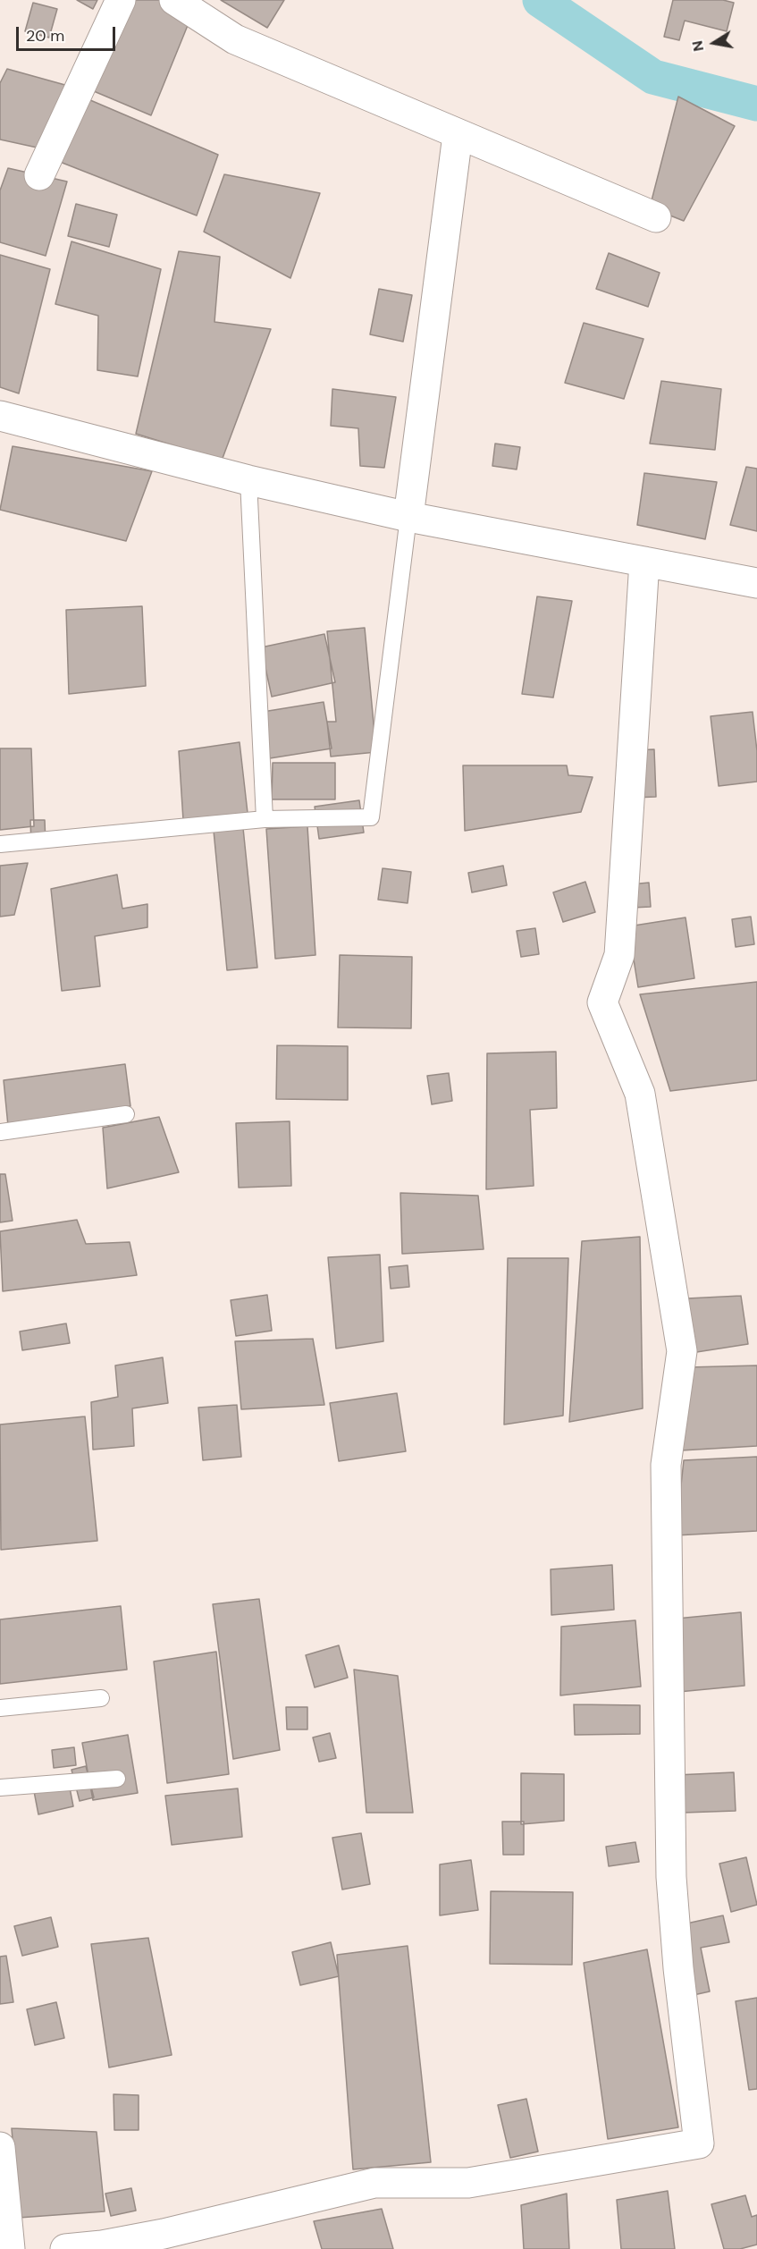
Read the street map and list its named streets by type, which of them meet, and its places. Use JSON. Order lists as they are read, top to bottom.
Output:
{
  "scale_bar": "20 m",
  "north": "left"
}
